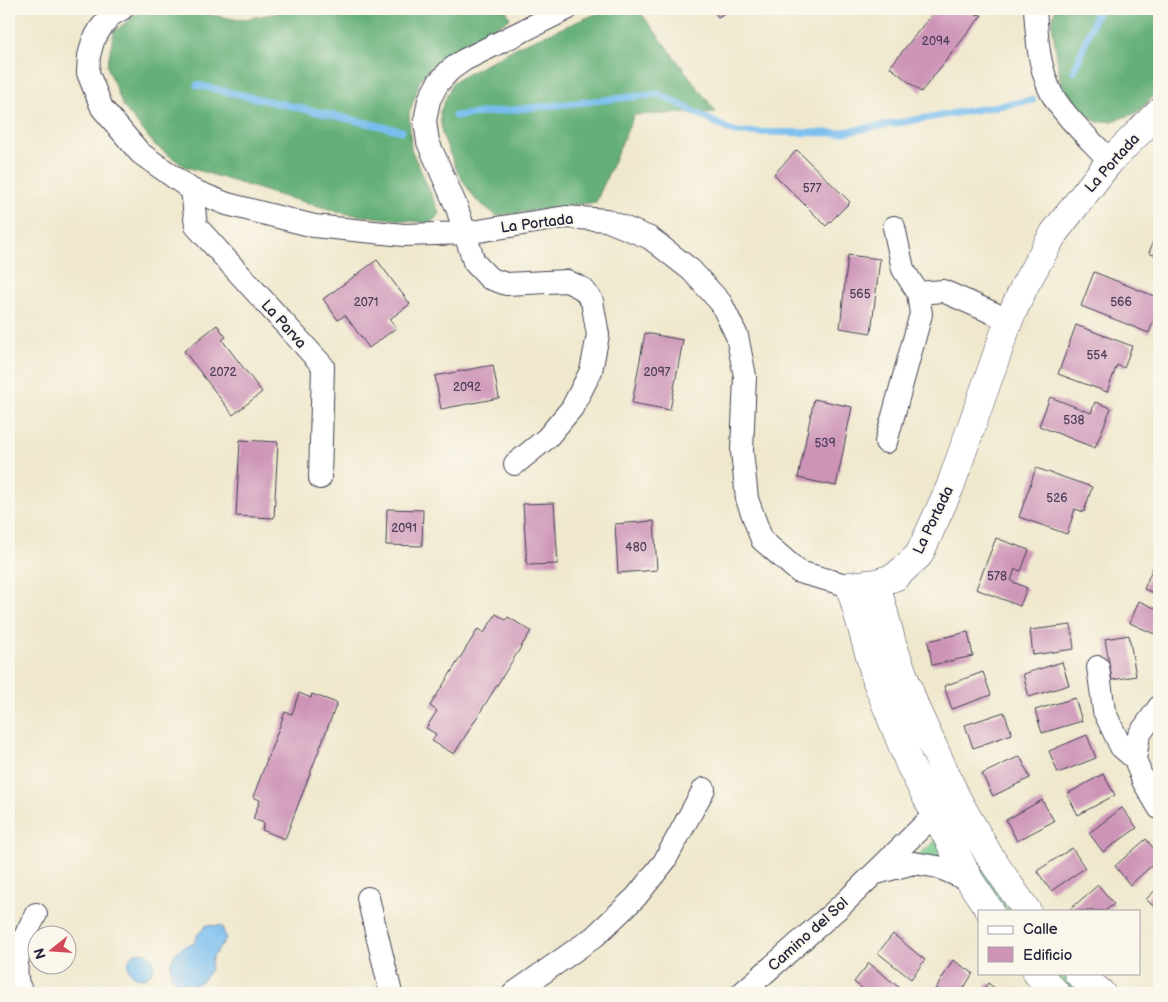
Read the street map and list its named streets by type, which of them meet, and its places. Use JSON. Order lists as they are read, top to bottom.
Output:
{
  "streets": {
    "street": ["La Portada", "La Parva", "Camino del Sol"]
  },
  "crossings": [
    ["La Portada", "La Parva"]
  ],
  "house_numbers": [
    "2094",
    "577",
    "565",
    "2071",
    "566",
    "554",
    "2072",
    "2097",
    "2092",
    "538",
    "539",
    "526",
    "2091",
    "480",
    "578"
  ],
  "legend": ["Calle", "Edificio"],
  "north": "left"
}
